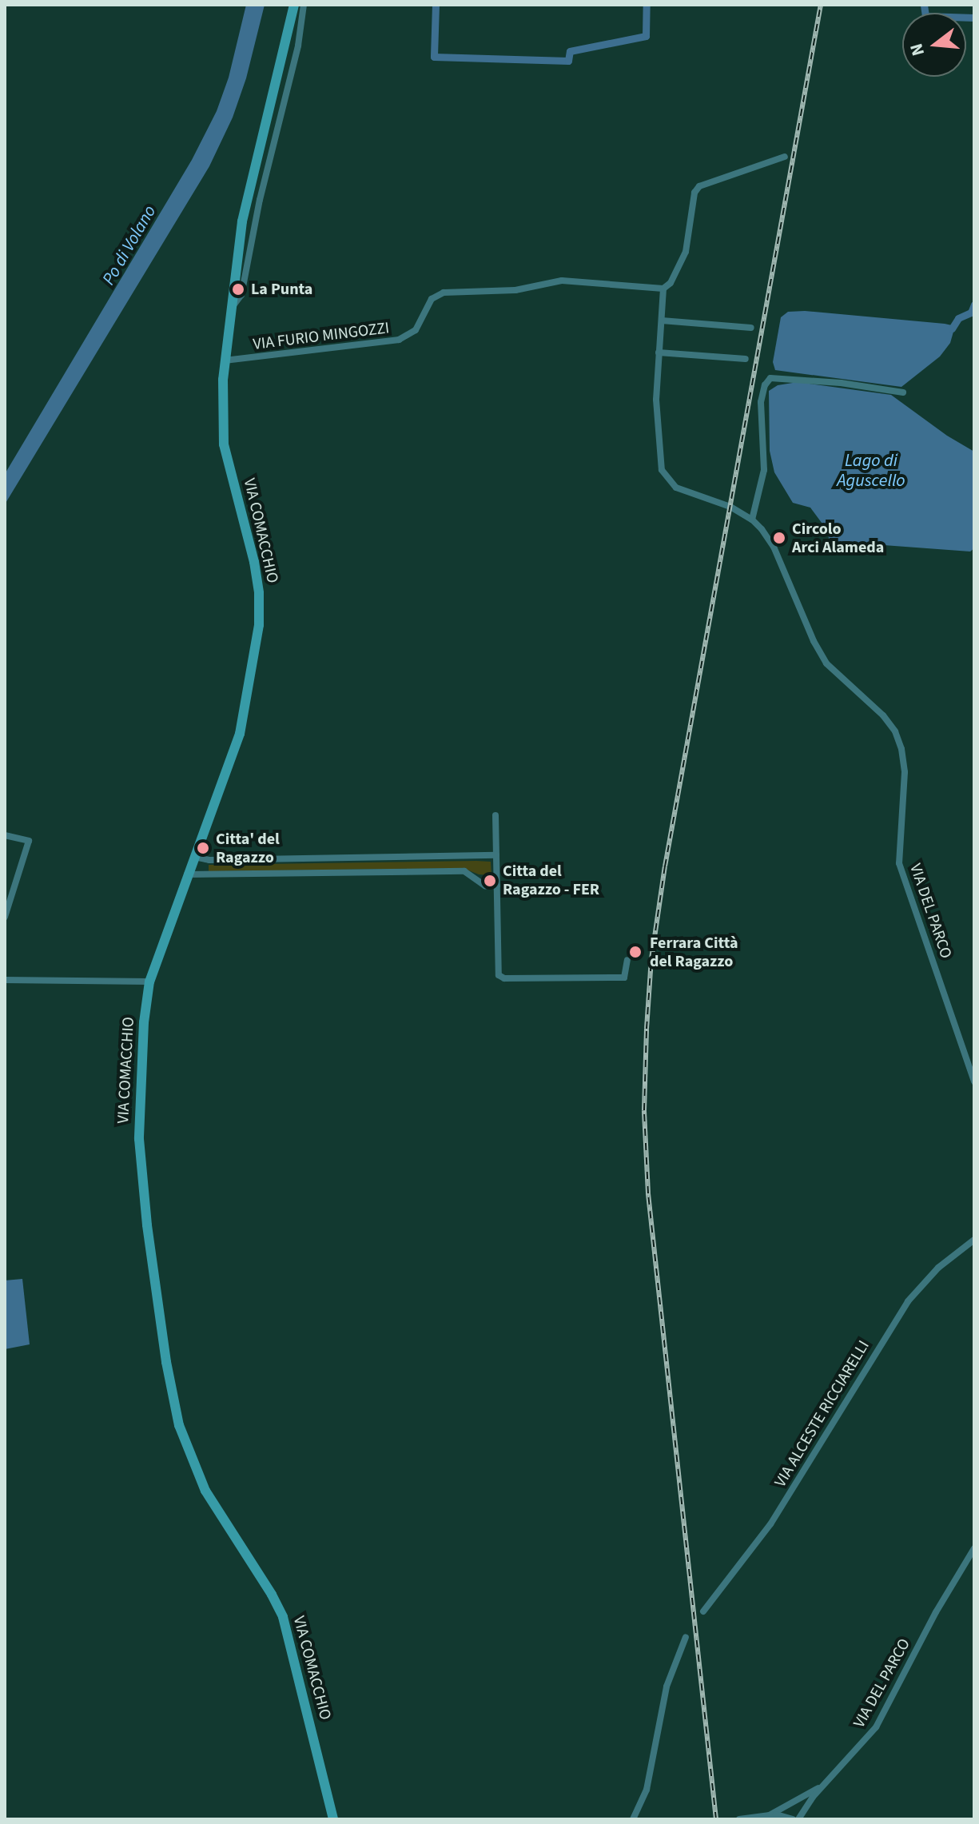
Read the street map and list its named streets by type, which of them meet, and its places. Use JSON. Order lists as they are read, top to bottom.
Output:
{
  "streets": {
    "main road": ["VIA COMACCHIO"],
    "street": ["VIA FURIO MINGOZZI", "VIA DEL PARCO", "VIA ALCESTE RICCIARELLI"]
  },
  "crossings": [
    ["VIA FURIO MINGOZZI", "VIA COMACCHIO"],
    ["VIA FURIO MINGOZZI", "VIA DEL PARCO"]
  ],
  "water": ["Po di Volano", "Lago di Aguscello"],
  "places": [
    "La Punta",
    "Circolo Arci Alameda",
    "Citta' del Ragazzo",
    "Citta del Ragazzo - FER",
    "Ferrara Città del Ragazzo"
  ],
  "north": "left"
}
